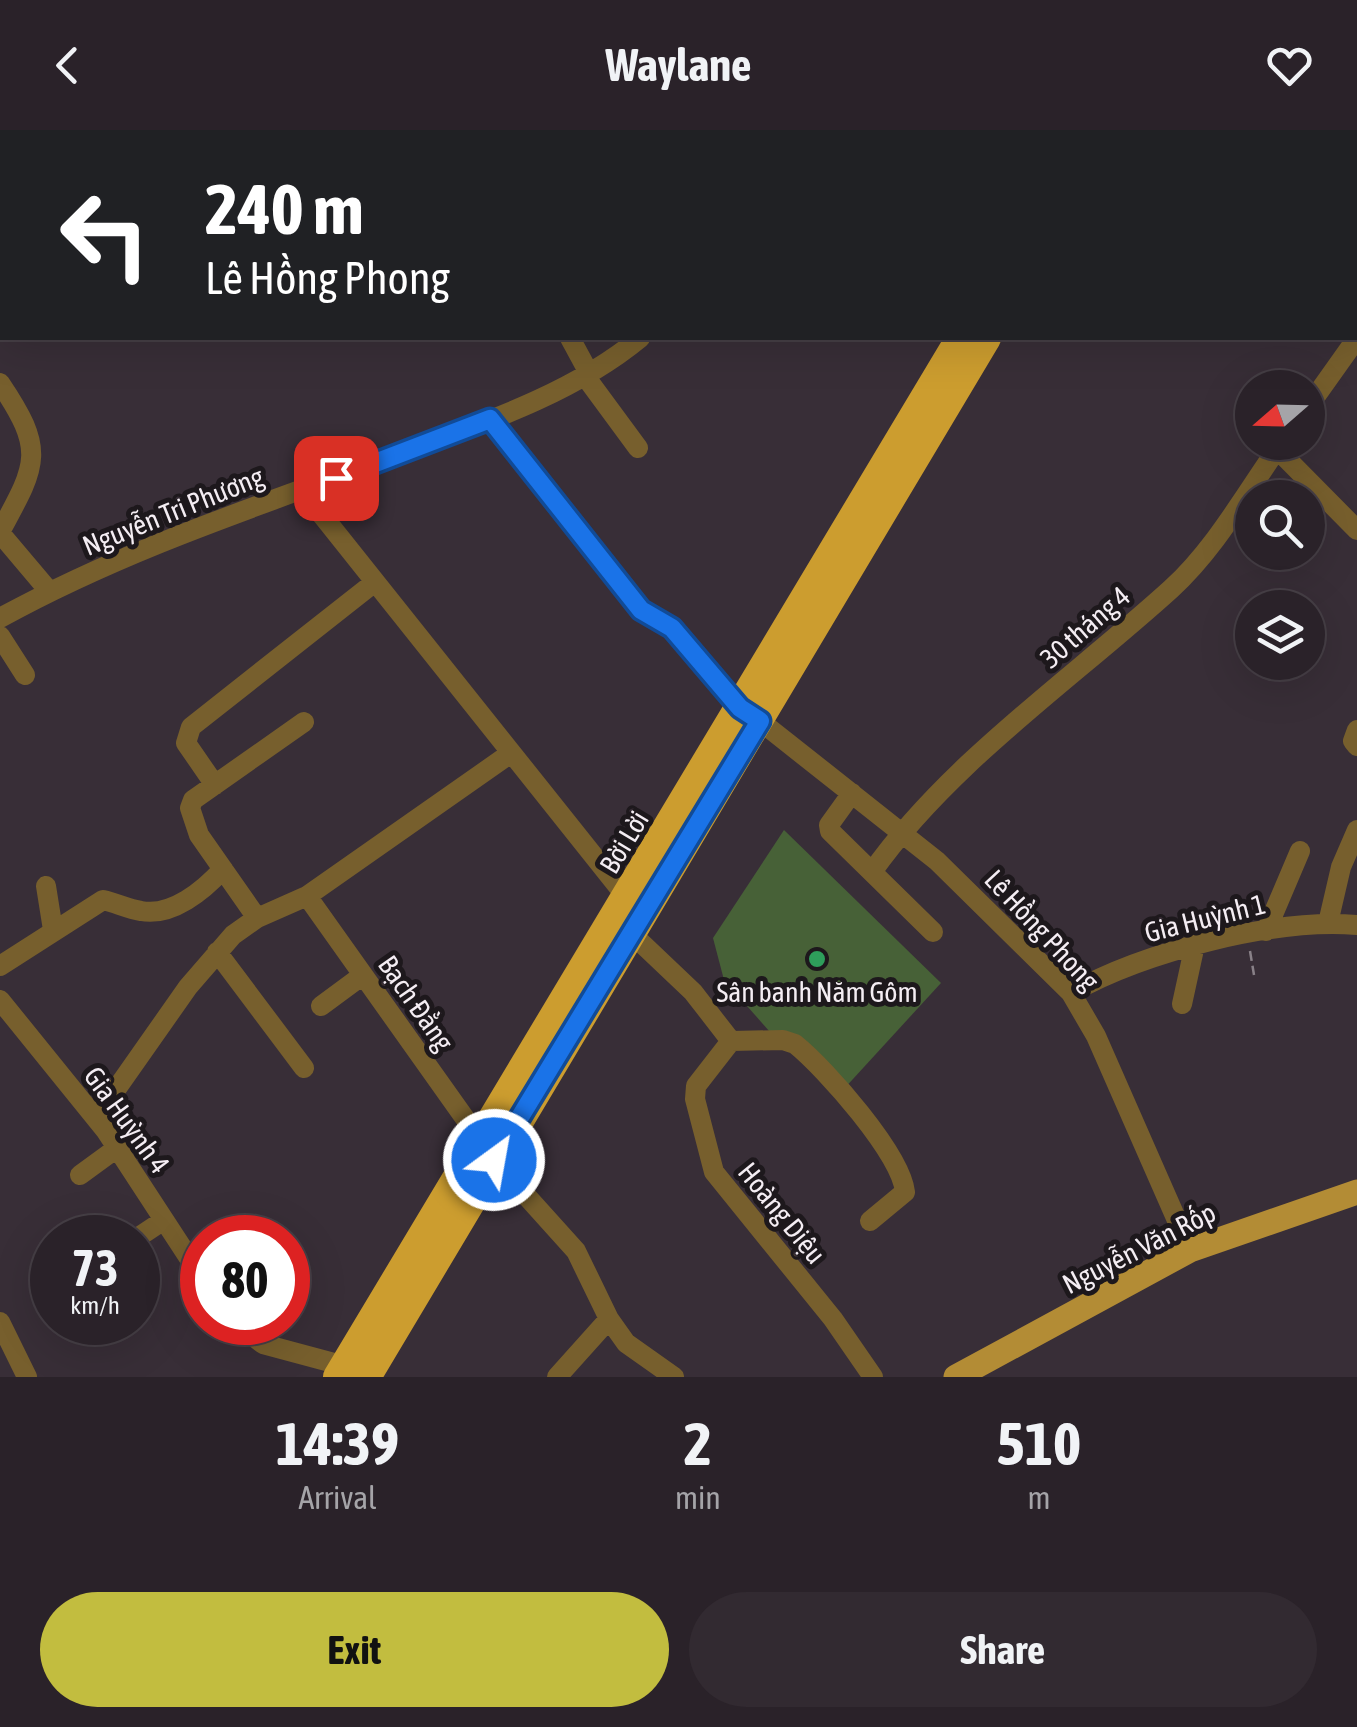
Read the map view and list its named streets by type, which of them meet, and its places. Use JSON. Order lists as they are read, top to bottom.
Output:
{
  "streets": {
    "highway": ["Bời Lời"],
    "main road": ["Nguyễn Văn Rốp"],
    "street": [
      "Nguyễn Tri Phương",
      "30 tháng 4",
      "Gia Huỳnh 1",
      "Lê Hồng Phong",
      "Bạch Đằng",
      "Gia Huỳnh 4",
      "Hoàng Diệu"
    ]
  },
  "crossings": [
    ["Nguyễn Tri Phương", "Lê Hồng Phong"],
    ["30 tháng 4", "Lê Hồng Phong"],
    ["Bời Lời", "Lê Hồng Phong"],
    ["Bời Lời", "Bạch Đằng"],
    ["Gia Huỳnh 1", "Lê Hồng Phong"],
    ["Lê Hồng Phong", "Nguyễn Văn Rốp"]
  ],
  "places": ["Sân banh Năm Gôm"],
  "north": "left",
  "page": {
    "header": "Waylane",
    "turn": ["240 m", "Lê Hồng Phong"],
    "speed": "73 km/h",
    "limit": "80",
    "eta": [
      "14:39",
      "Arrival",
      "2",
      "min",
      "510",
      "m"
    ],
    "buttons": ["Exit", "Share"]
  }
}
